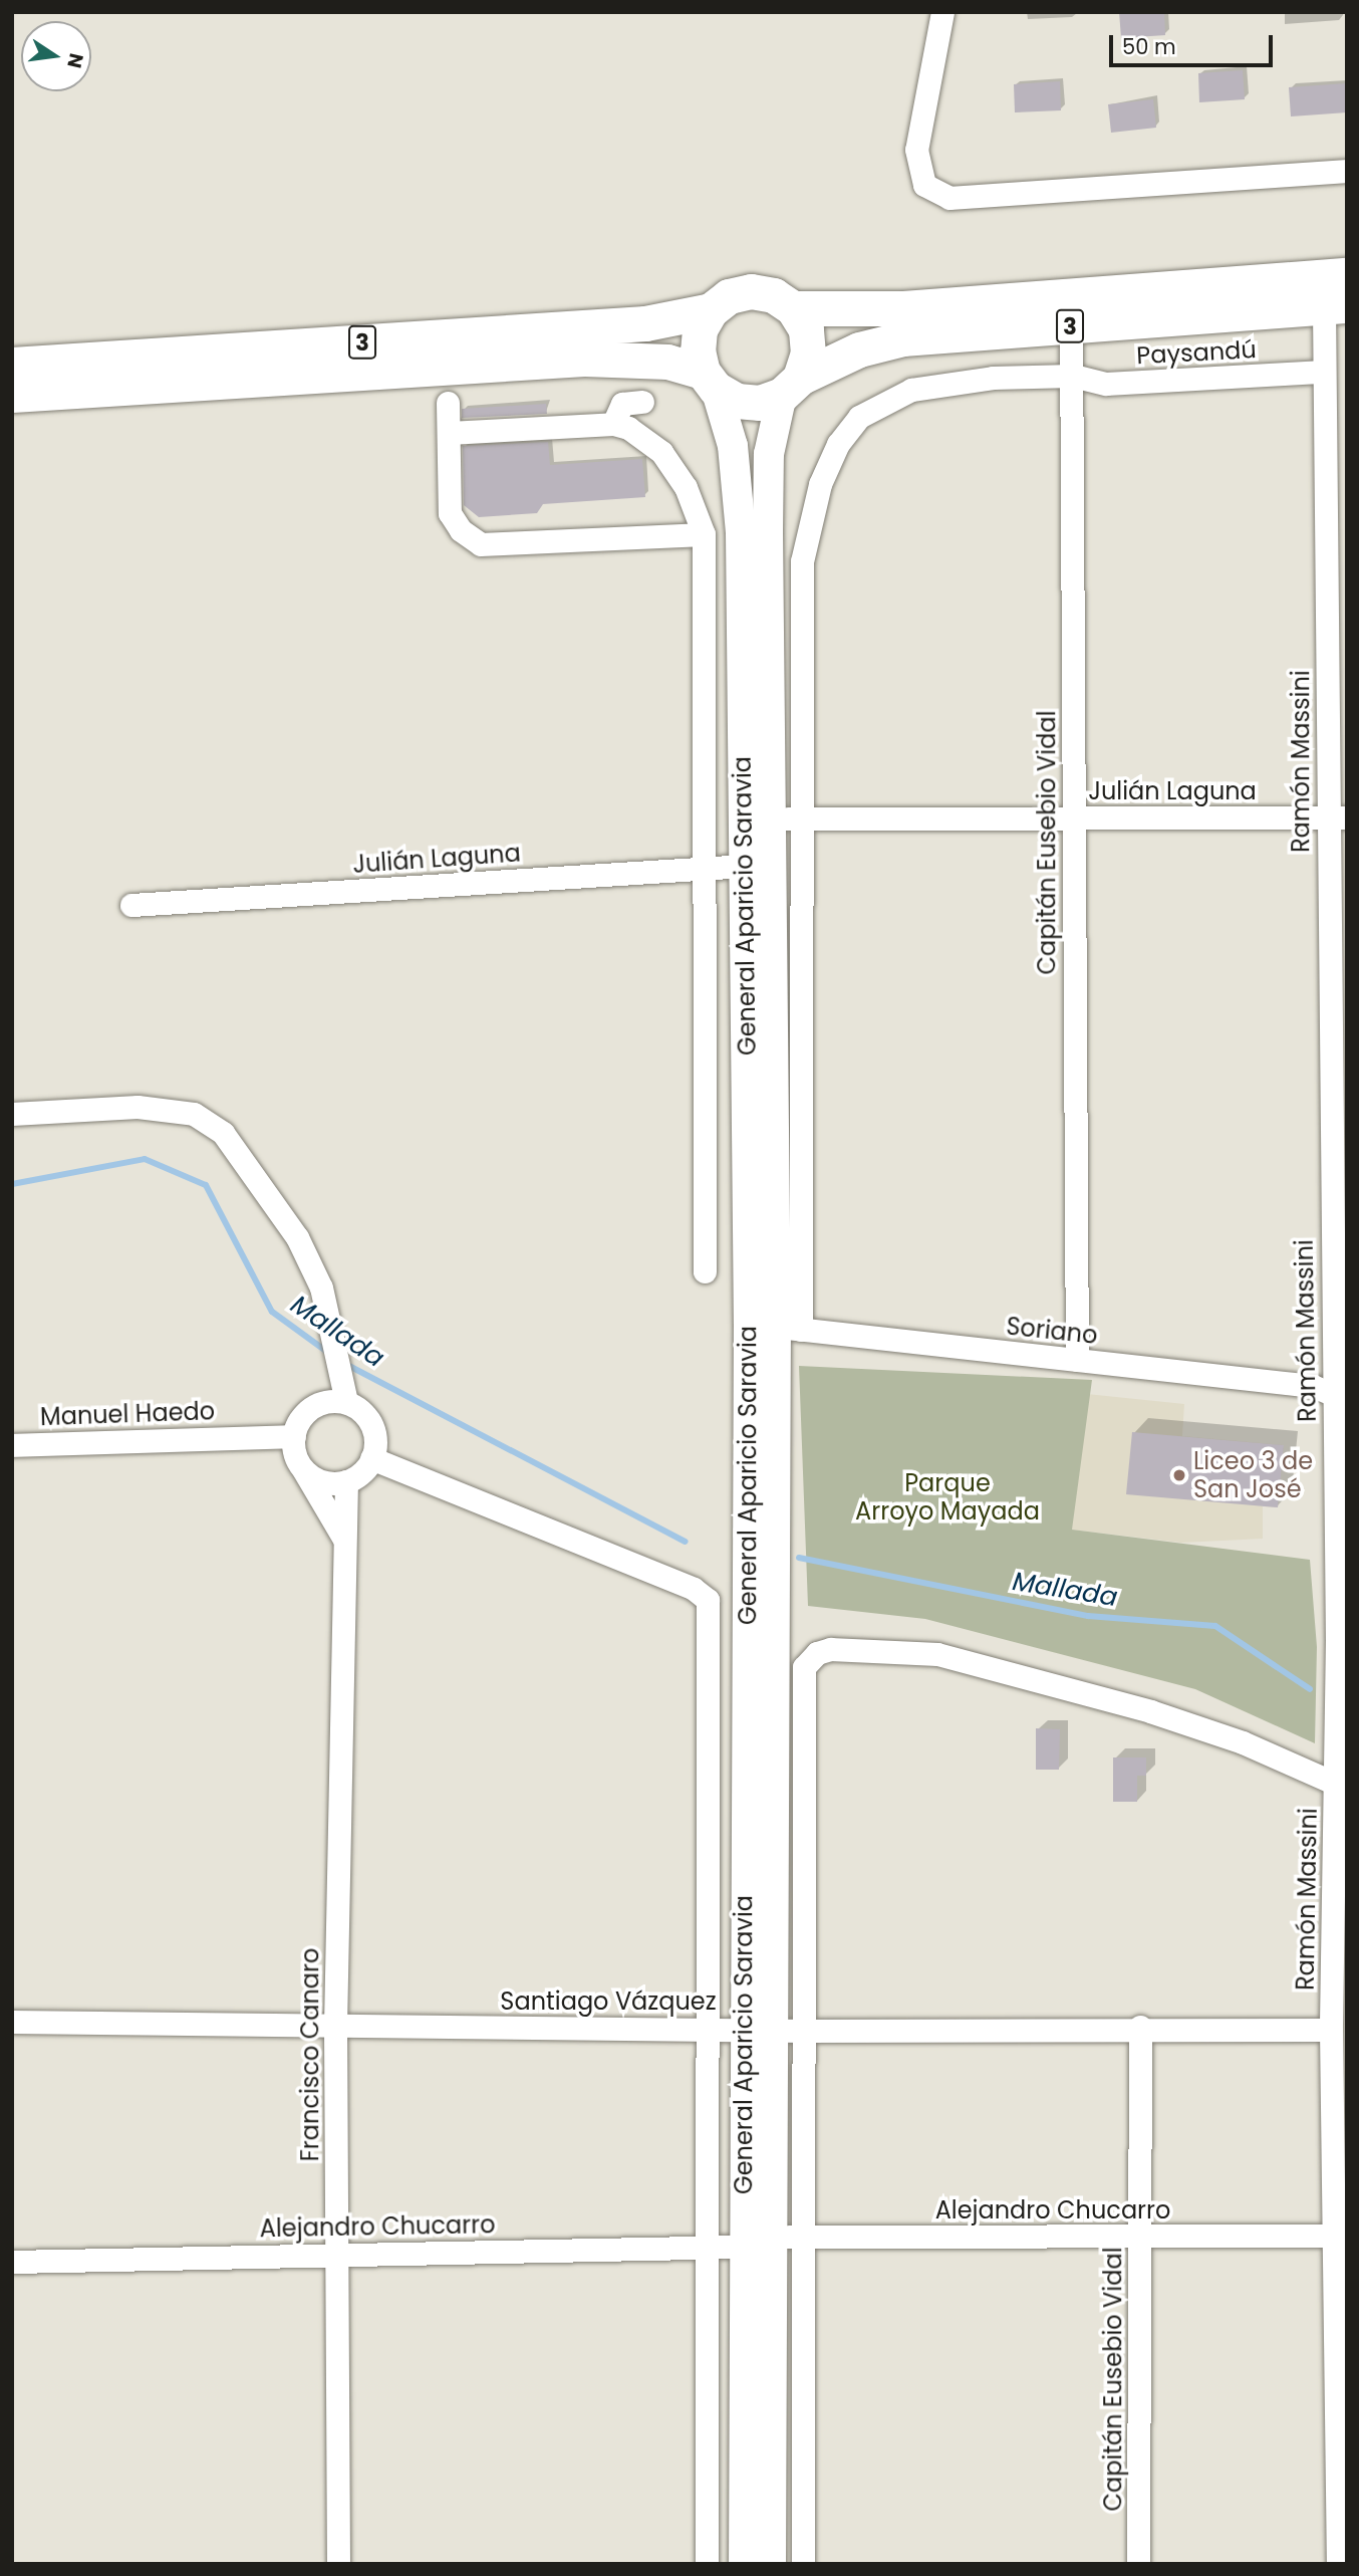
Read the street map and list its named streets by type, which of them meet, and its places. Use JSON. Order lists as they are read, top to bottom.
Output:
{
  "streets": {
    "highway": ["3"],
    "main road": ["General Aparicio Saravia"],
    "street": [
      "Paysandú",
      "Ramón Massini",
      "Julián Laguna",
      "Capitán Eusebio Vidal",
      "Soriano",
      "Manuel Haedo",
      "Santiago Vázquez",
      "Francisco Canaro",
      "Alejandro Chucarro"
    ]
  },
  "crossings": [
    ["3", "Ramón Massini"],
    ["3", "Capitán Eusebio Vidal"],
    ["3", "General Aparicio Saravia"],
    ["Paysandú", "Ramón Massini"],
    ["Paysandú", "Capitán Eusebio Vidal"],
    ["Paysandú", "General Aparicio Saravia"],
    ["Ramón Massini", "Julián Laguna"],
    ["Ramón Massini", "Soriano"],
    ["Ramón Massini", "Santiago Vázquez"],
    ["Ramón Massini", "Alejandro Chucarro"],
    ["Julián Laguna", "Capitán Eusebio Vidal"],
    ["Julián Laguna", "General Aparicio Saravia"],
    ["Capitán Eusebio Vidal", "General Aparicio Saravia"],
    ["Capitán Eusebio Vidal", "Soriano"],
    ["Capitán Eusebio Vidal", "Santiago Vázquez"],
    ["Capitán Eusebio Vidal", "Alejandro Chucarro"],
    ["General Aparicio Saravia", "Soriano"],
    ["General Aparicio Saravia", "Manuel Haedo"],
    ["General Aparicio Saravia", "Santiago Vázquez"],
    ["General Aparicio Saravia", "Francisco Canaro"],
    ["General Aparicio Saravia", "Alejandro Chucarro"],
    ["Manuel Haedo", "Francisco Canaro"],
    ["Santiago Vázquez", "Francisco Canaro"],
    ["Francisco Canaro", "Alejandro Chucarro"]
  ],
  "water": ["Mallada"],
  "parks": ["Parque Arroyo Mayada"],
  "places": ["Liceo 3 de San José"],
  "scale_bar": "50 m",
  "north": "right"
}
